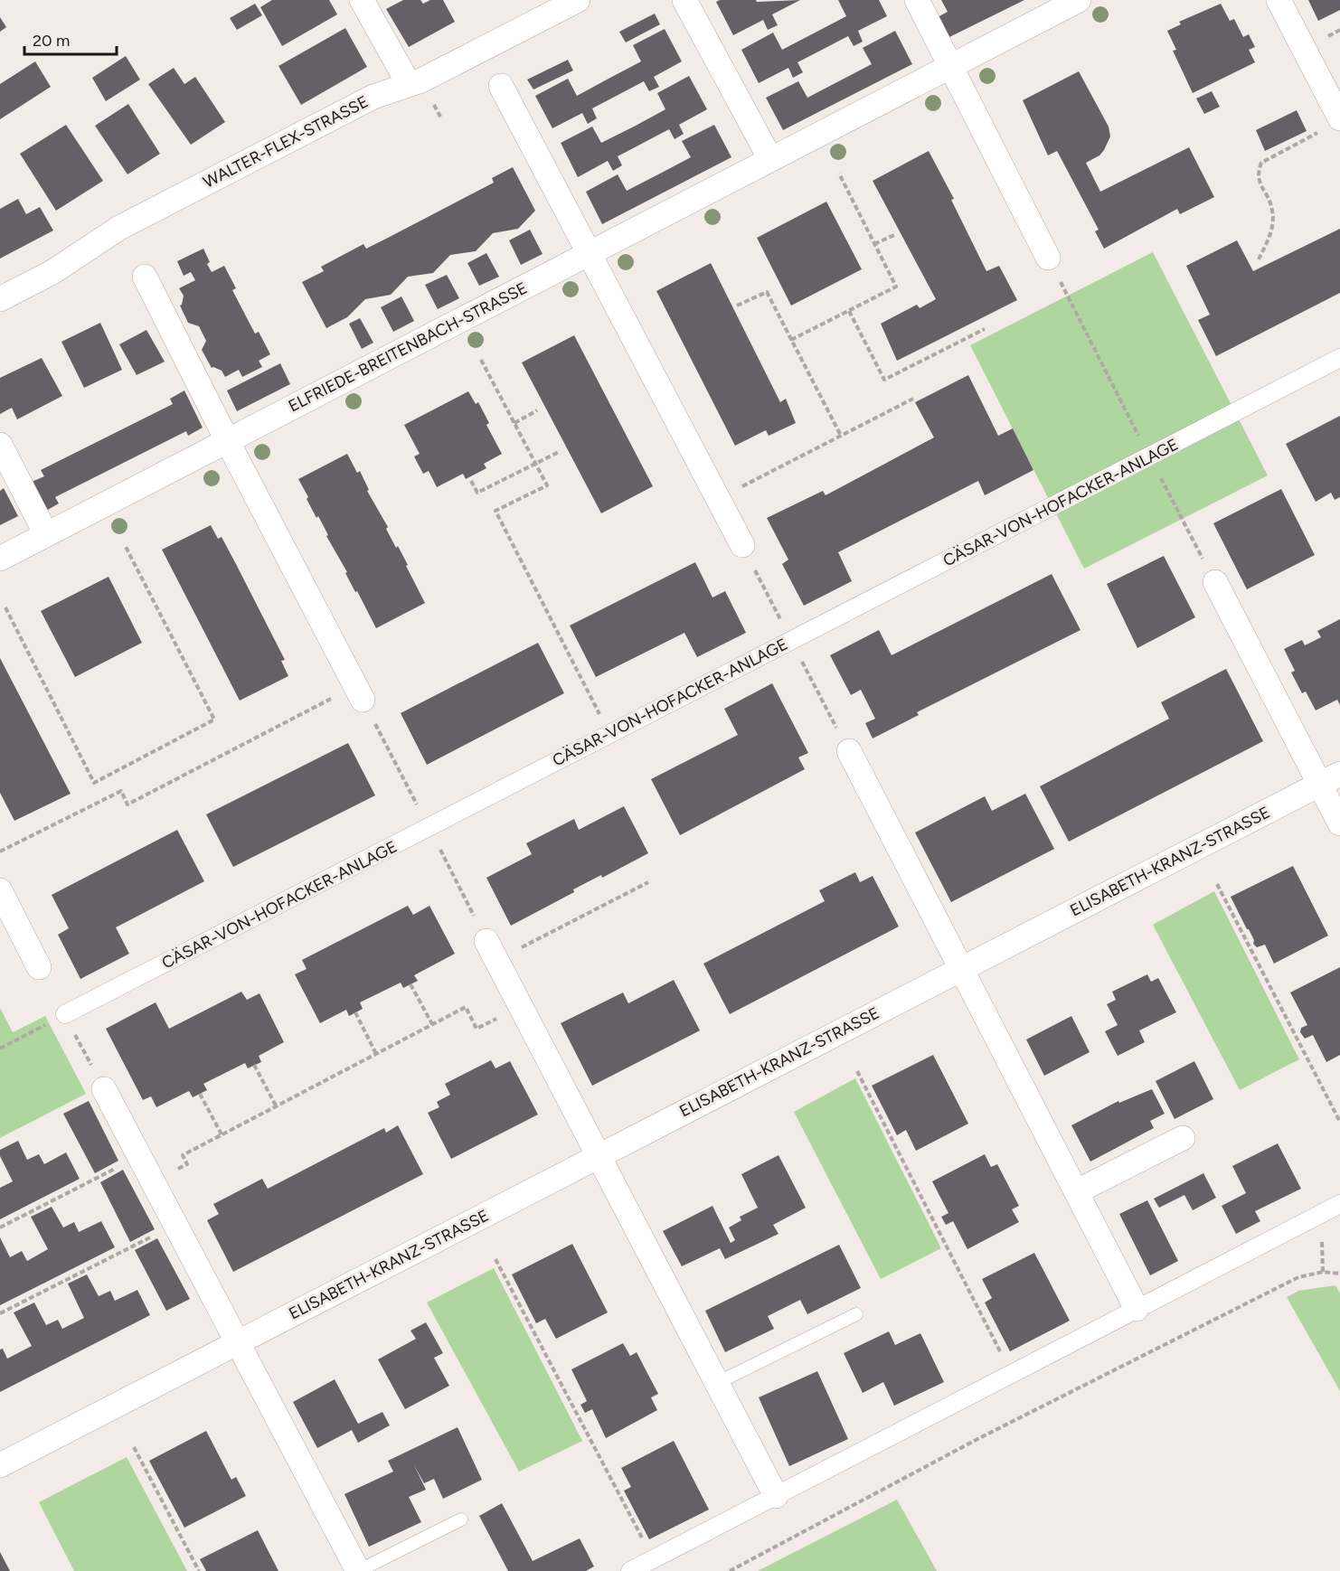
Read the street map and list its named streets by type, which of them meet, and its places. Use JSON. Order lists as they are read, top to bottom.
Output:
{
  "streets": {
    "street": [
      "WALTER-FLEX-STRASSE",
      "ELFRIEDE-BREITENBACH-STRASSE",
      "CÄSAR-VON-HOFACKER-ANLAGE",
      "ELISABETH-KRANZ-STRASSE"
    ]
  },
  "scale_bar": "20 m"
}
